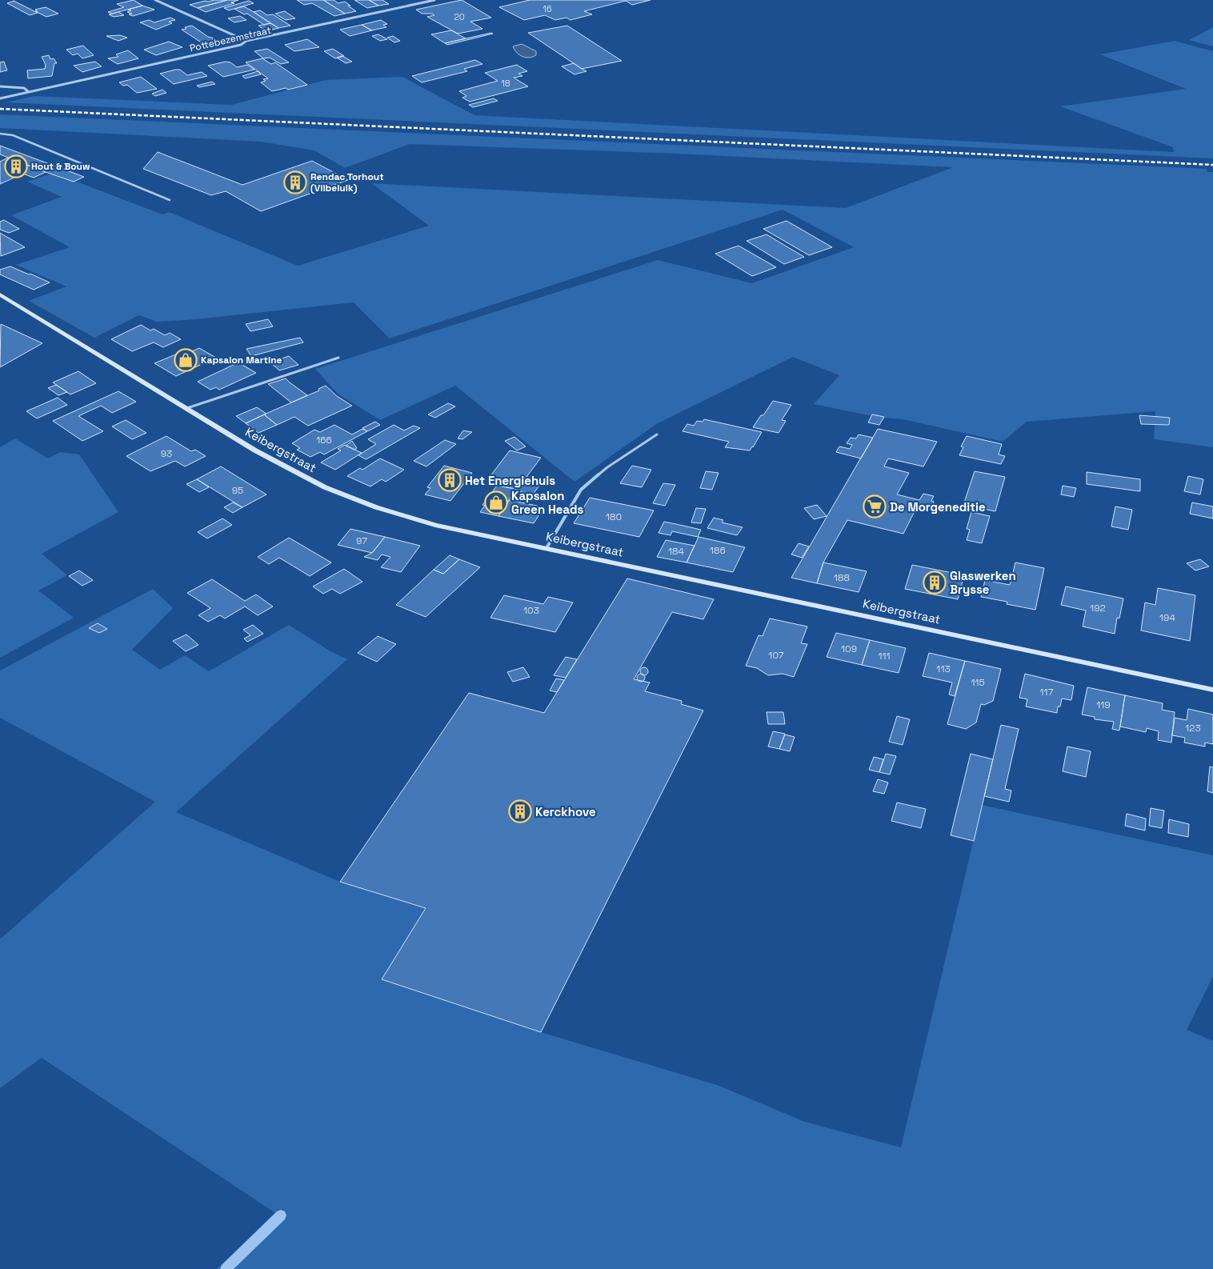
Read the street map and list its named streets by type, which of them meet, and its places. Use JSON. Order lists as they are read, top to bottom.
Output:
{
  "streets": {
    "street": ["Pottebezemstraat", "Keibergstraat"]
  },
  "places": {
    "building": [
      "Hout & Bouw",
      "Rendac Torhout (Vilbeluik)",
      "Het Energiehuis",
      "Glaswerken Brysse",
      "Kerckhove"
    ],
    "shop": ["Kapsalon Martine", "Kapsalon Green Heads"],
    "supermarket": ["De Morgeneditie"]
  },
  "house_numbers": [
    "16",
    "20",
    "18",
    "166",
    "93",
    "95",
    "180",
    "97",
    "186",
    "184",
    "188",
    "192",
    "103",
    "194",
    "109",
    "107",
    "111",
    "113",
    "115",
    "117",
    "119",
    "123"
  ]
}
